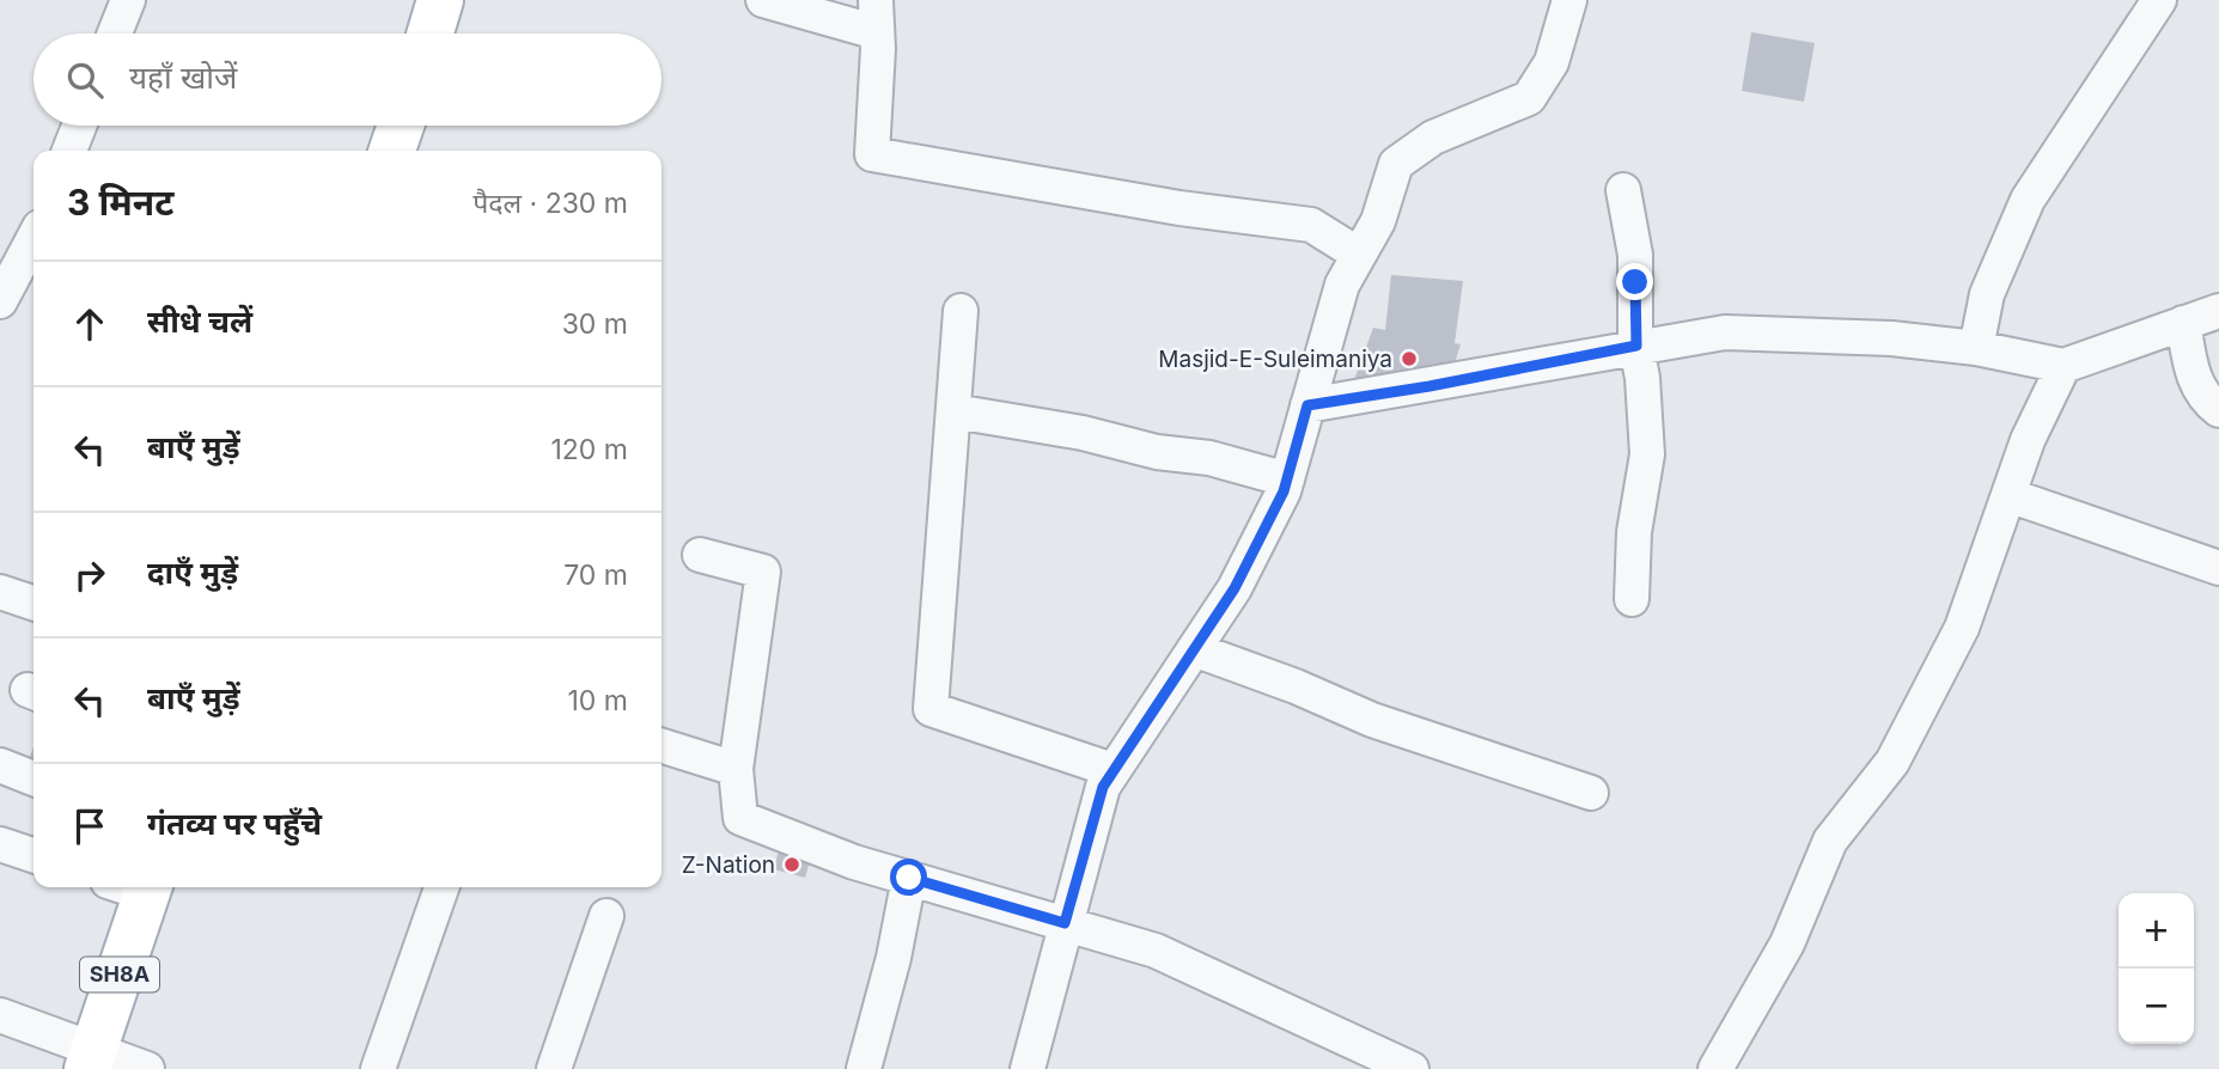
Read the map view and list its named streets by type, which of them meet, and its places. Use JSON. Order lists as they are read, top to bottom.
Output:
{
  "streets": {
    "main road": ["SH8A"]
  },
  "places": ["Masjid-E-Suleimaniya", "Z-Nation"],
  "page": {
    "search": "यहाँ खोजें",
    "heading": ["3 मिनट", "पैदल · 230 m"],
    "list": [
      ["सीधे चलें", "30 m"],
      ["बाएँ मुड़ें", "120 m"],
      ["दाएँ मुड़ें", "70 m"],
      ["बाएँ मुड़ें", "10 m"],
      "गंतव्य पर पहुँचे"
    ],
    "map_buttons": ["+", "−"]
  }
}
